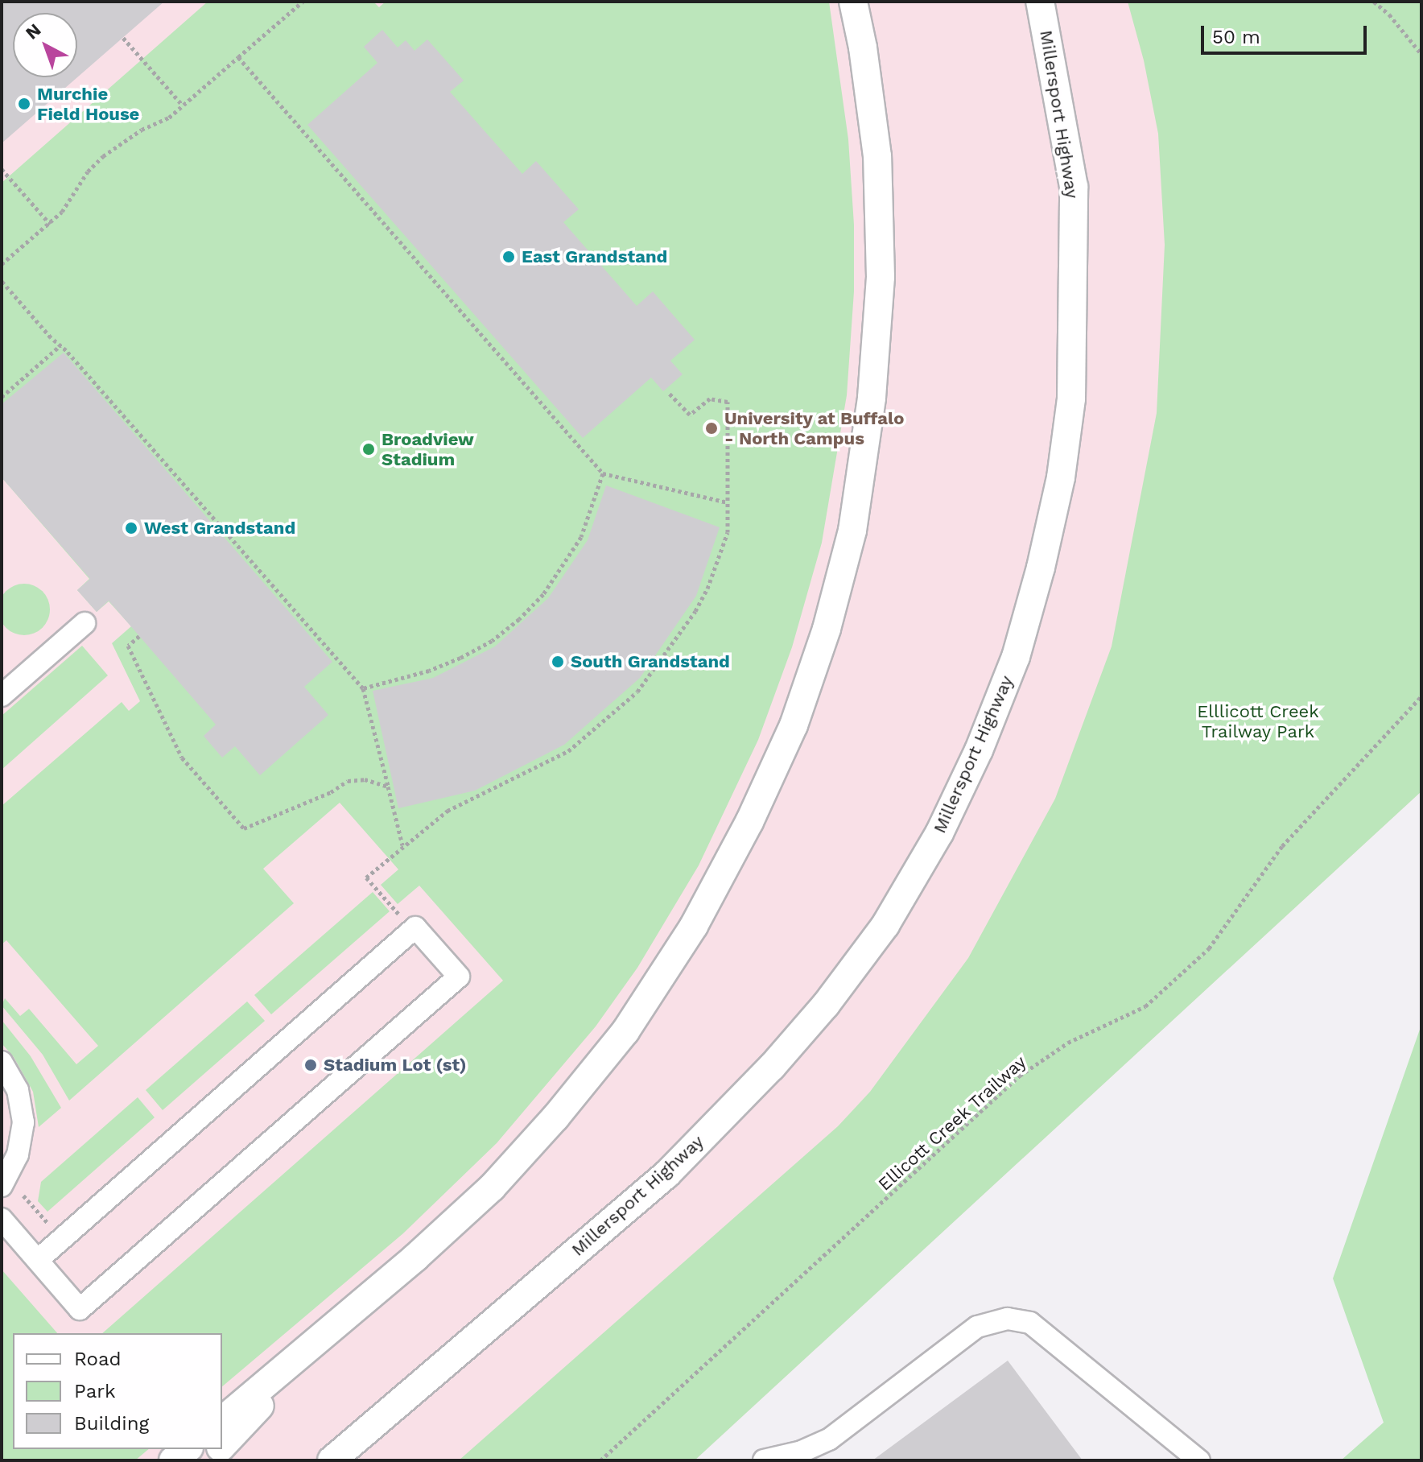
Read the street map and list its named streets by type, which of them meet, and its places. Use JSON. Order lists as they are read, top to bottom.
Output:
{
  "streets": {
    "main road": ["Millersport Highway"],
    "path": ["Ellicott Creek Trailway"]
  },
  "parks": ["Elllicott Creek Trailway Park"],
  "places": [
    "Murchie Field House",
    "East Grandstand",
    "University at Buffalo - North Campus",
    "Broadview Stadium",
    "West Grandstand",
    "South Grandstand",
    "Stadium Lot (st)"
  ],
  "legend": ["Road", "Park", "Building"],
  "scale_bar": "50 m",
  "north": "top left"
}
